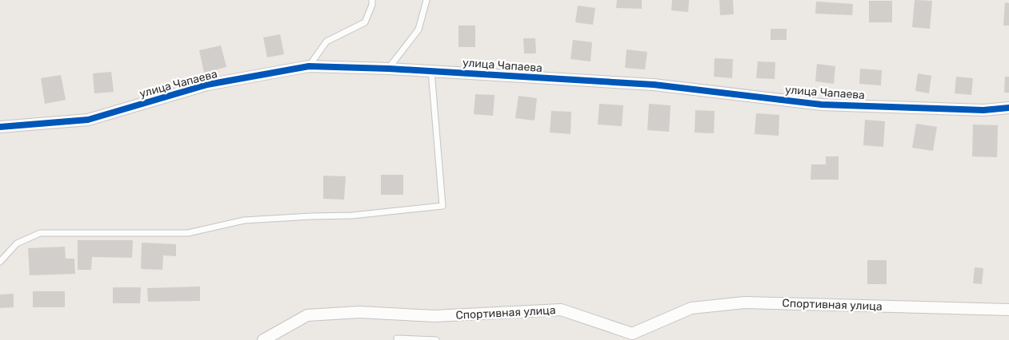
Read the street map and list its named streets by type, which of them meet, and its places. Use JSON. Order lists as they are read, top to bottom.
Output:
{
  "streets": {
    "street": ["улица Чапаева", "Спортивная улица"]
  }
}
